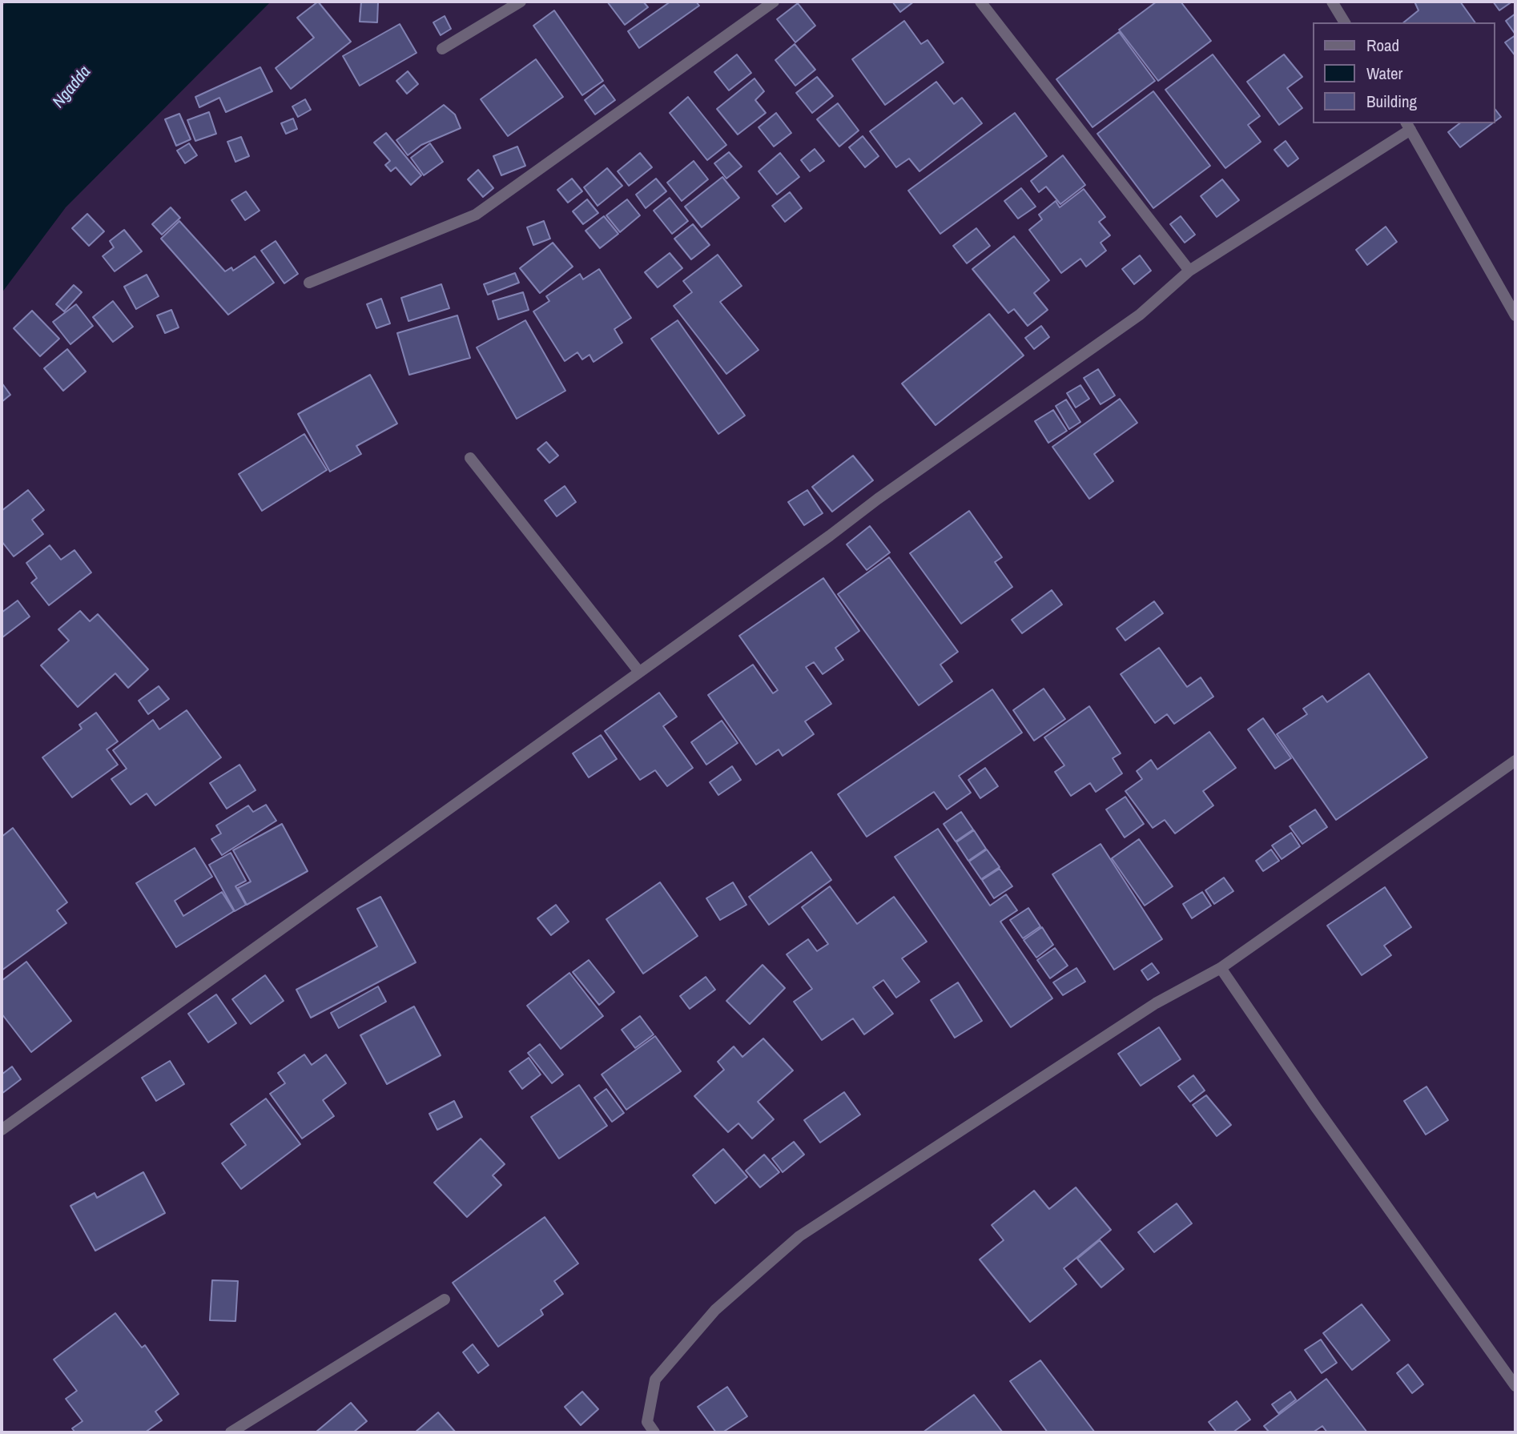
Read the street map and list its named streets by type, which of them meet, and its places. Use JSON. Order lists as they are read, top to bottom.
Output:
{
  "water": ["Ngadda"],
  "legend": ["Road", "Water", "Building"]
}
